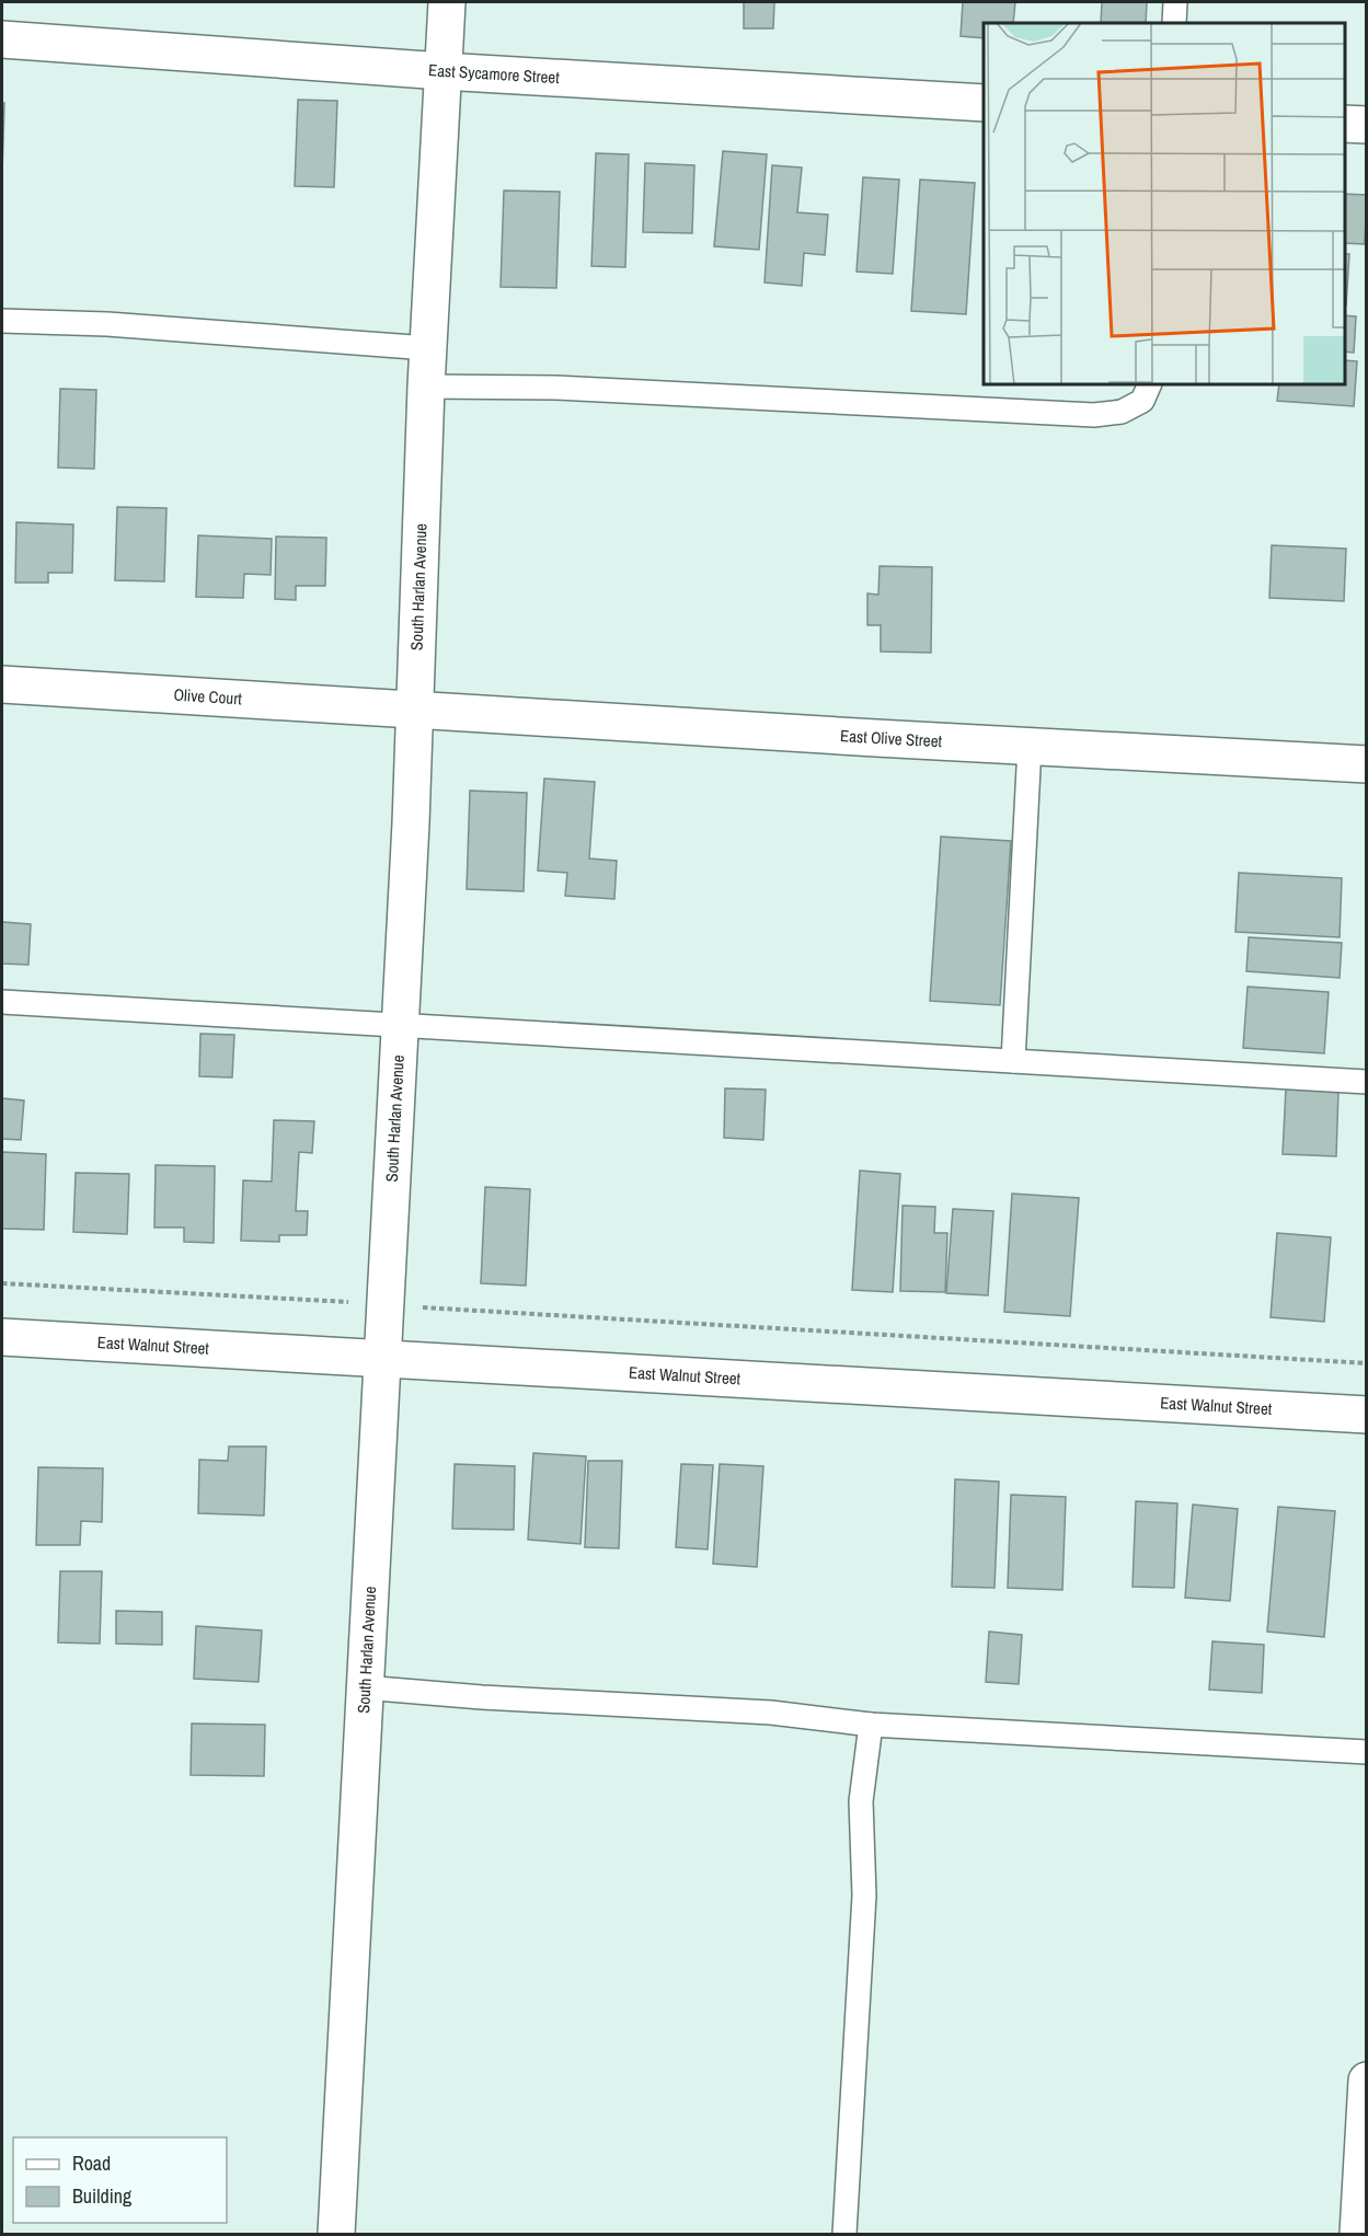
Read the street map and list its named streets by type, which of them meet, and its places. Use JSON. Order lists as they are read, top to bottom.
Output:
{
  "streets": {
    "street": [
      "East Sycamore Street",
      "South Harlan Avenue",
      "Olive Court",
      "East Olive Street",
      "East Walnut Street"
    ]
  },
  "crossings": [
    ["East Sycamore Street", "South Harlan Avenue"],
    ["South Harlan Avenue", "Olive Court"],
    ["South Harlan Avenue", "East Olive Street"],
    ["South Harlan Avenue", "East Walnut Street"],
    ["Olive Court", "East Olive Street"]
  ],
  "legend": ["Road", "Building"]
}
